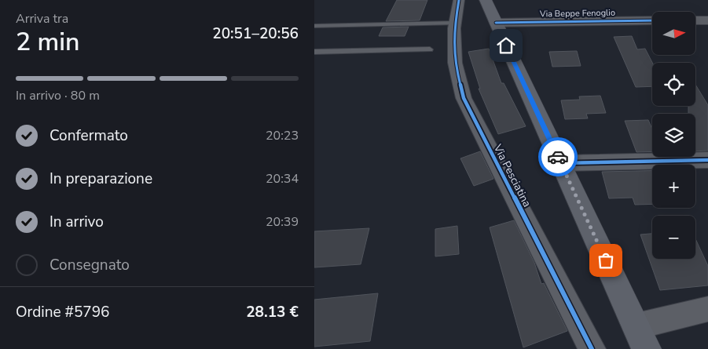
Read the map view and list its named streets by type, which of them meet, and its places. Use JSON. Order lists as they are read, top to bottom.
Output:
{
  "streets": {
    "street": ["Via Beppe Fenoglio", "Via Pesciatina"]
  },
  "north": "right",
  "page": {
    "heading": ["2 min", "Arriva tra", "20:51–20:56"],
    "panel": ["Ordine #5796", "28.13 €"],
    "map_buttons": ["+", "−"],
    "bar": "In arrivo · 80 m",
    "list": [
      ["Confermato", "20:23"],
      ["In preparazione", "20:34"],
      ["In arrivo", "20:39"],
      "Consegnato"
    ]
  }
}
